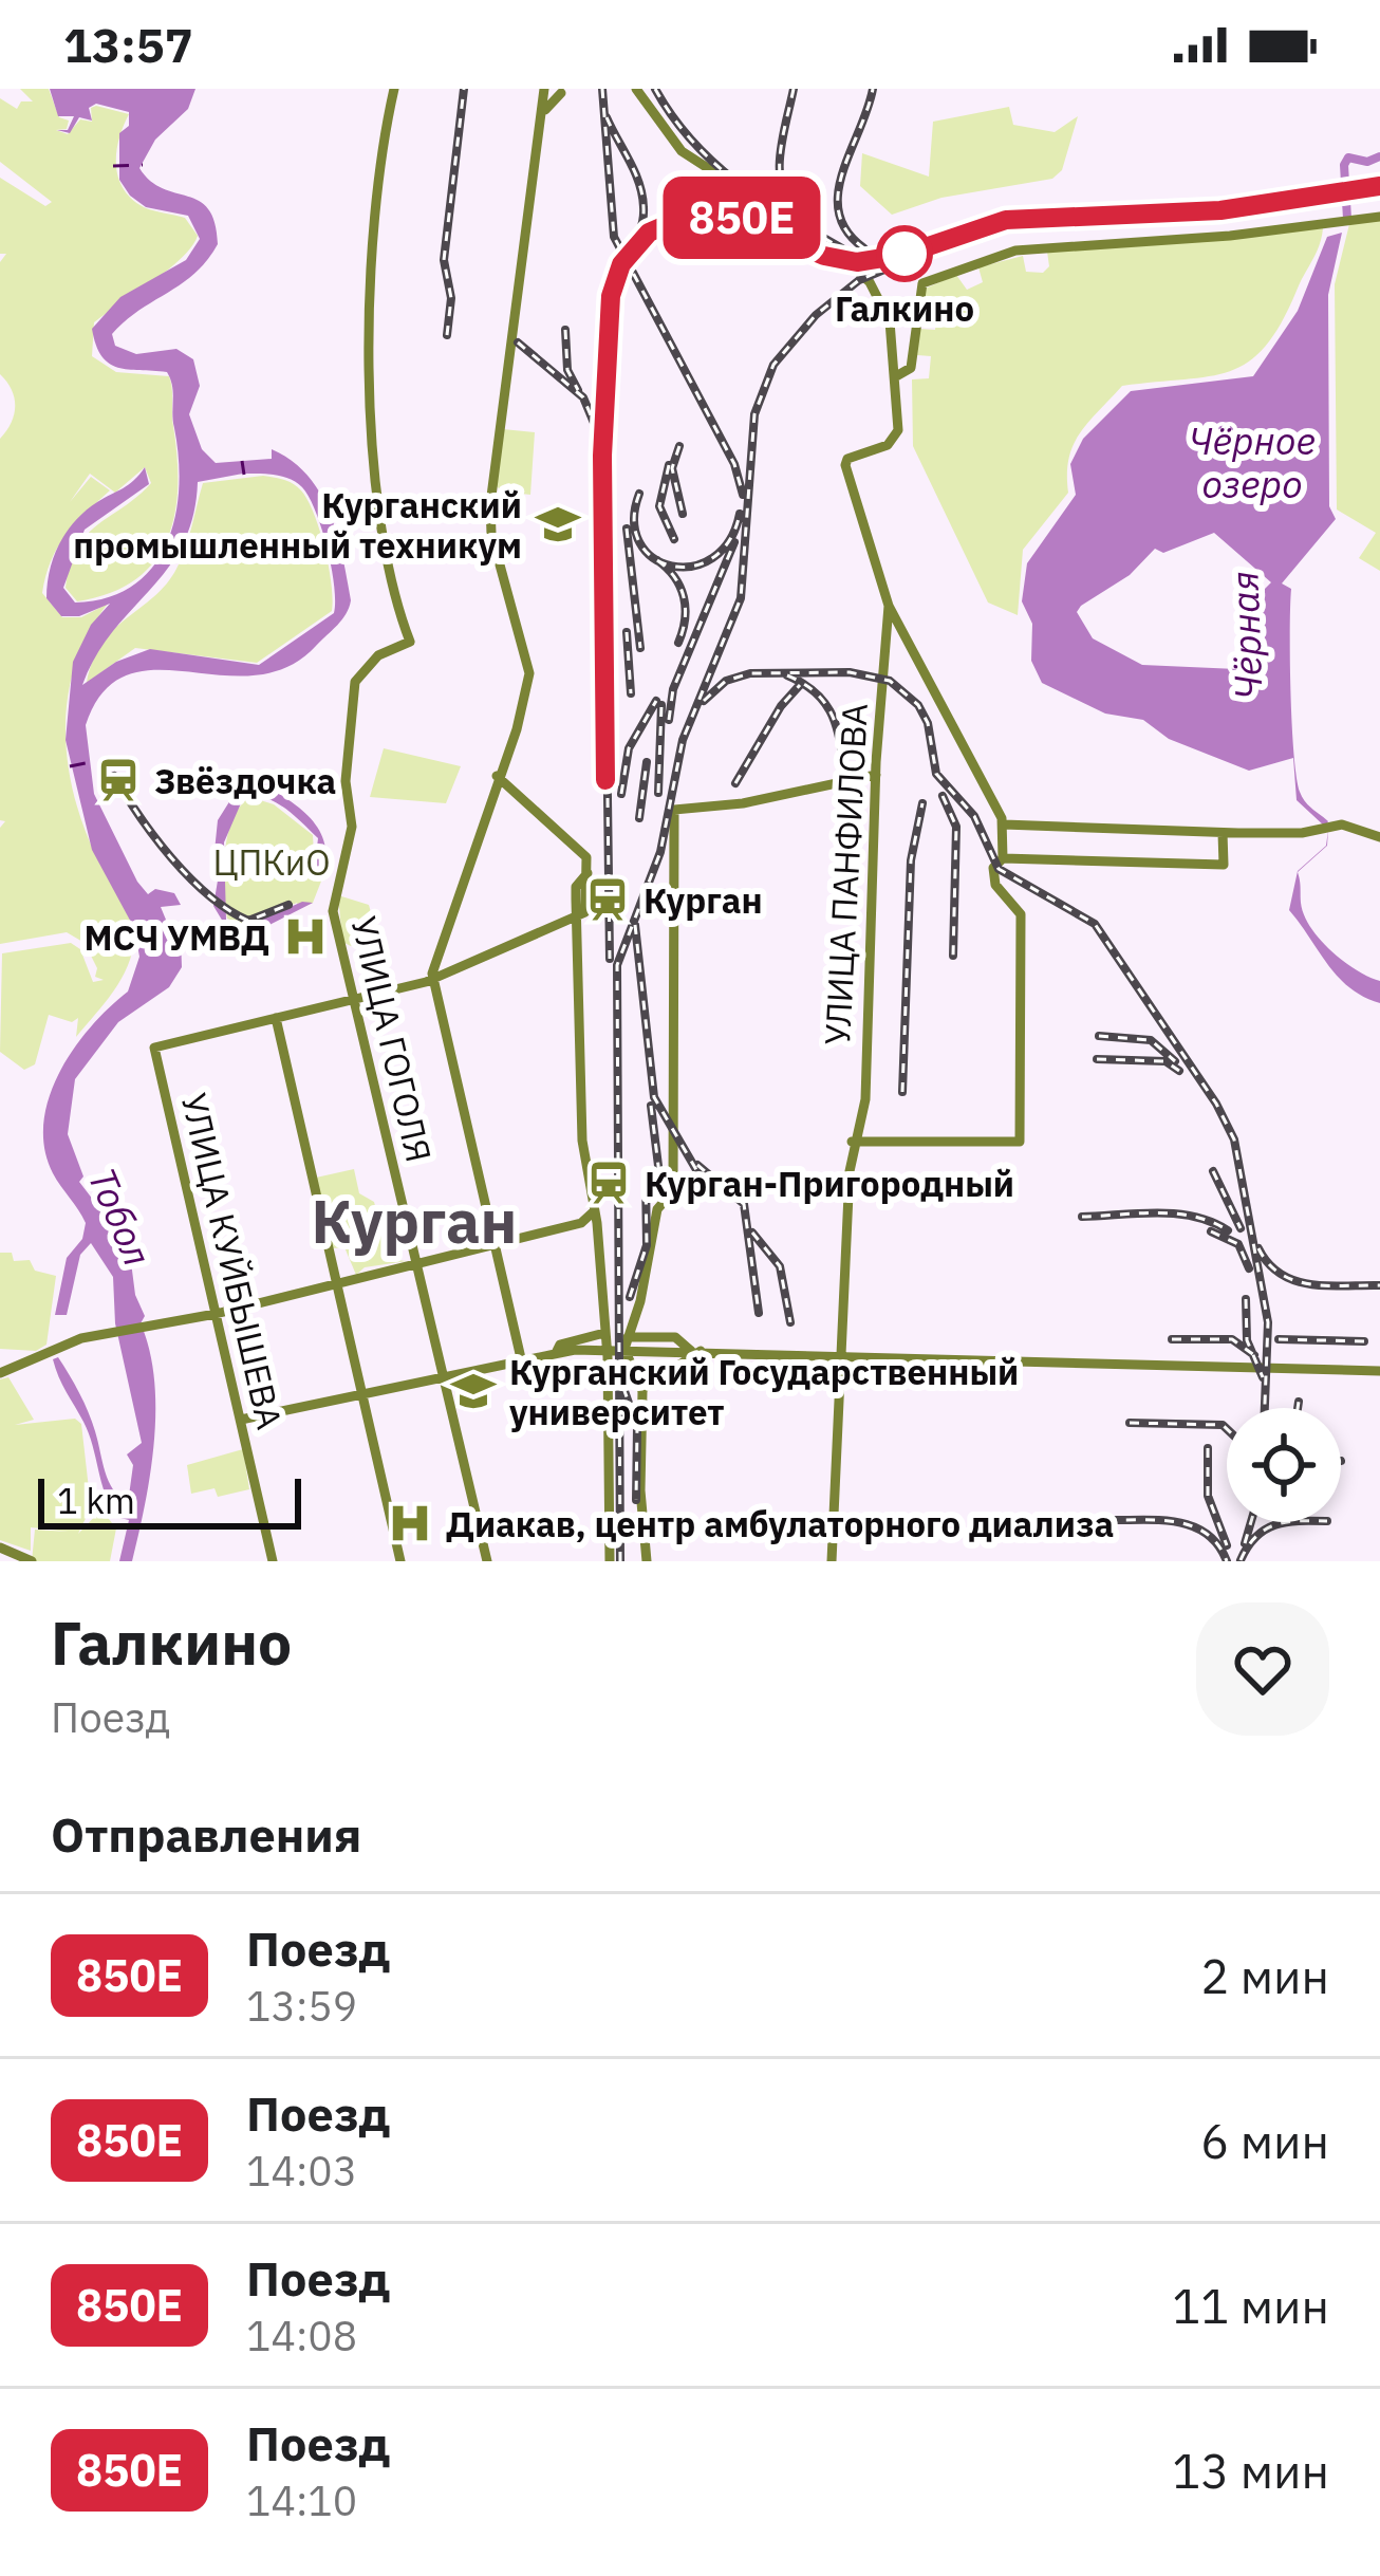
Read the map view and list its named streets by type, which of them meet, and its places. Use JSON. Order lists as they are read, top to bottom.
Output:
{
  "streets": {
    "main road": ["УЛИЦА ПАНФИЛОВА", "УЛИЦА ГОГОЛЯ", "УЛИЦА КУЙБЫШЕВА"]
  },
  "districts": ["Курган"],
  "water": ["Чёрное озеро", "Чёрная", "Тобол"],
  "parks": ["ЦПКиО"],
  "places": {
    "other": ["Галкино"],
    "school or university": ["Курганский промышленный техникум", "Курганский Государственный университет"],
    "station": ["Звёздочка", "Курган", "Курган-Пригородный"],
    "hospital": ["МСЧ УМВД", "Диакав, центр амбулаторного диализа"]
  },
  "scale_bar": "1 km",
  "page": {
    "status": "13:57",
    "on_map": "850Е",
    "scale": "1 km",
    "heading": [
      ["Галкино", "Поезд"],
      "Отправления"
    ],
    "list": [
      {
        "mark": "850Е",
        "name": "Поезд",
        "note": "13:59",
        "value": "2 мин"
      },
      {
        "mark": "850Е",
        "name": "Поезд",
        "note": "14:03",
        "value": "6 мин"
      },
      {
        "mark": "850Е",
        "name": "Поезд",
        "note": "14:08",
        "value": "11 мин"
      },
      {
        "mark": "850Е",
        "name": "Поезд",
        "note": "14:10",
        "value": "13 мин"
      }
    ]
  }
}
